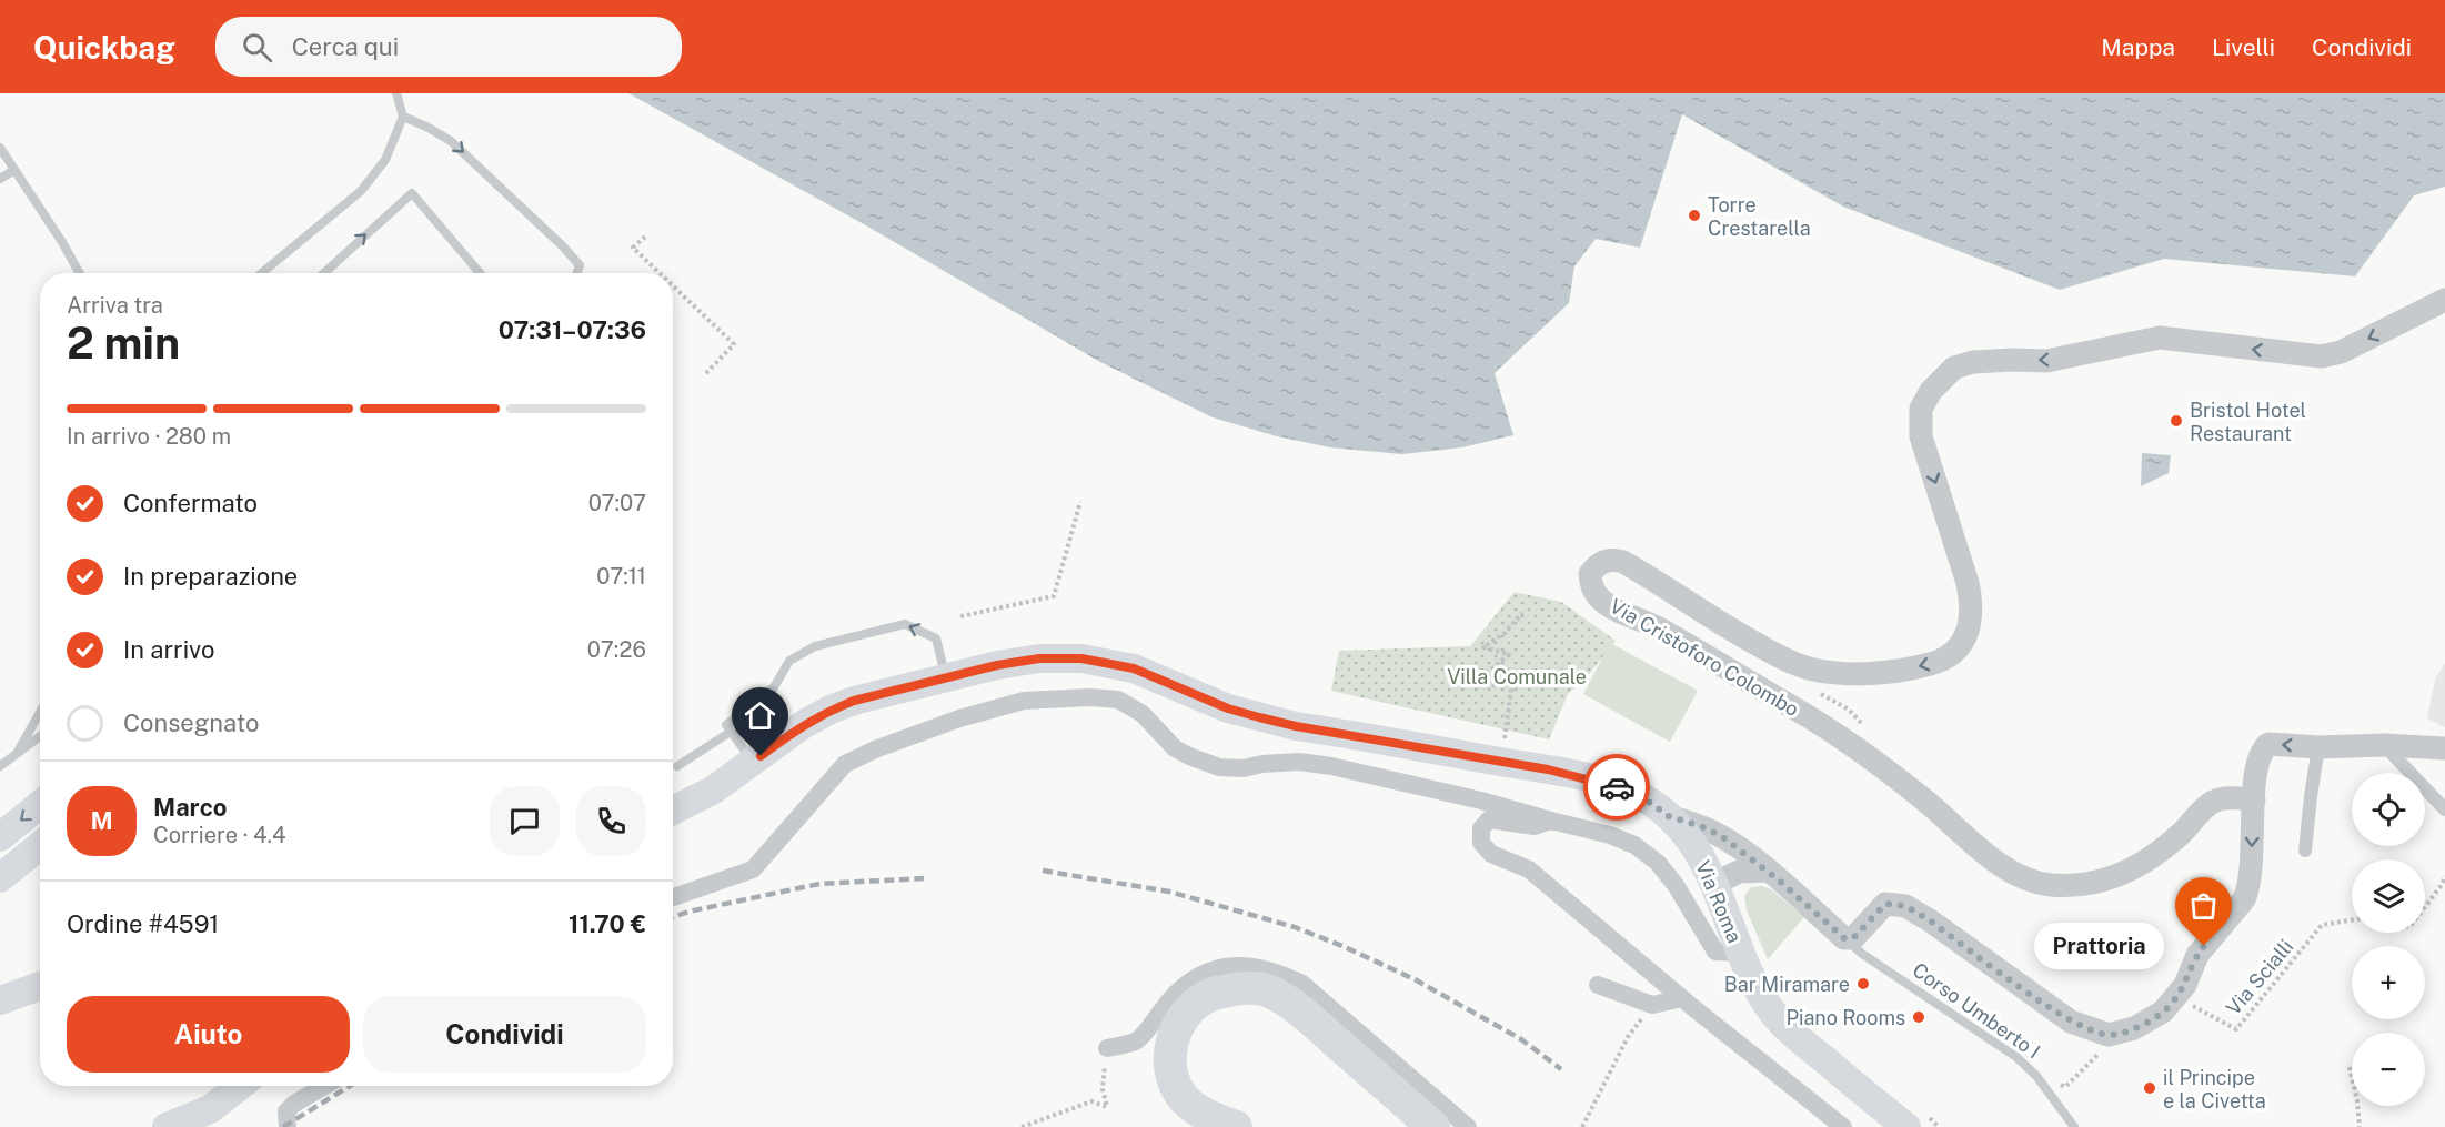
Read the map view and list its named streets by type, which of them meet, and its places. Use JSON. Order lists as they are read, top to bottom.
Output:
{
  "streets": {
    "main road": ["Via Roma"],
    "street": ["Via Cristoforo Colombo"],
    "lane": ["Corso Umberto I"],
    "path": ["Via Scialli"]
  },
  "parks": ["Villa Comunale"],
  "places": [
    "Torre Crestarella",
    "Bristol Hotel Restaurant",
    "Prattoria",
    "Bar Miramare",
    "Piano Rooms",
    "il Principe e la Civetta"
  ],
  "page": {
    "header": "Quickbag",
    "search": "Cerca qui",
    "nav": ["Mappa", "Livelli", "Condividi"],
    "heading": ["2 min", "Arriva tra", "07:31–07:36"],
    "panel": [
      "Marco",
      "Corriere · 4.4",
      "Ordine #4591",
      "11.70 €"
    ],
    "bar": "In arrivo · 280 m",
    "list": [
      ["Confermato", "07:07"],
      ["In preparazione", "07:11"],
      ["In arrivo", "07:26"],
      "Consegnato"
    ],
    "map_buttons": ["+", "−"],
    "round": "M",
    "bubble": "Prattoria",
    "buttons": ["Aiuto", "Condividi"]
  }
}
